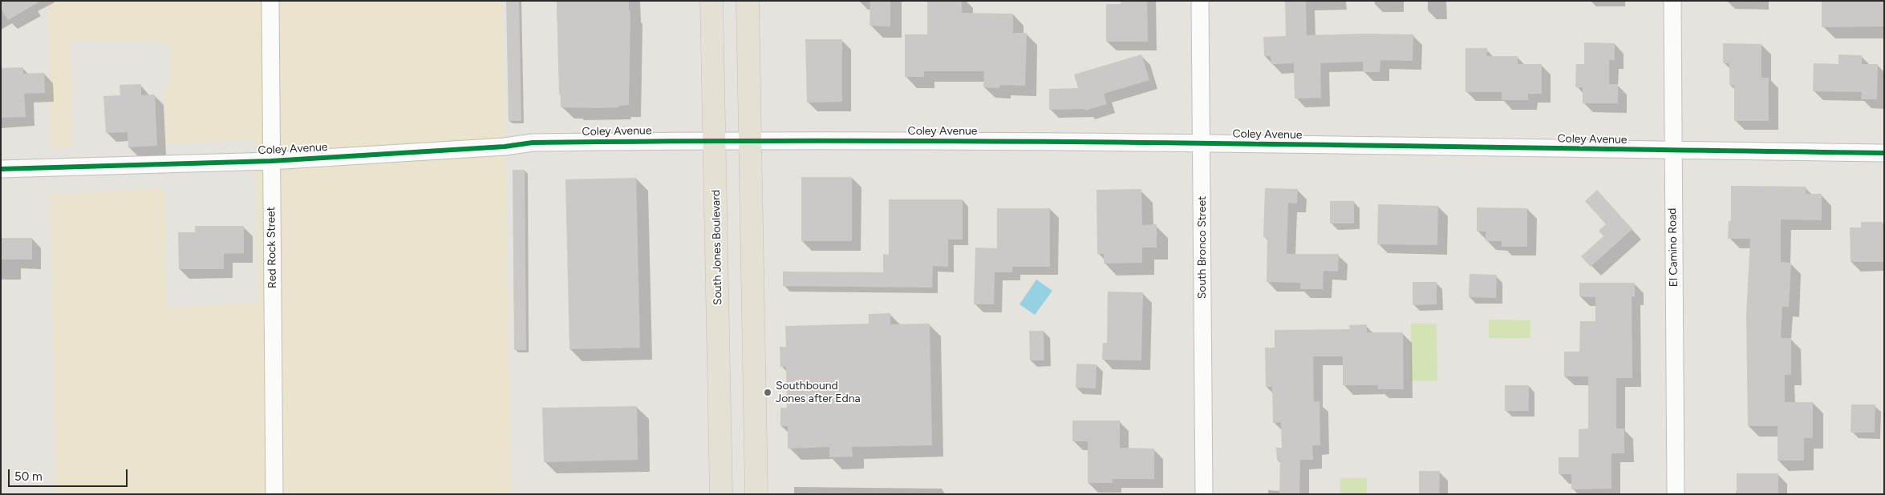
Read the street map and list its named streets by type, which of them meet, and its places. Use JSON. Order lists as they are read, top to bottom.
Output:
{
  "streets": {
    "main road": ["South Jones Boulevard"],
    "street": [
      "Coley Avenue",
      "Red Rock Street",
      "South Bronco Street",
      "El Camino Road"
    ]
  },
  "crossings": [
    ["Coley Avenue", "Red Rock Street"],
    ["Coley Avenue", "South Jones Boulevard"],
    ["Coley Avenue", "South Bronco Street"],
    ["Coley Avenue", "El Camino Road"]
  ],
  "places": ["Southbound Jones after Edna"],
  "scale_bar": "50 m"
}
